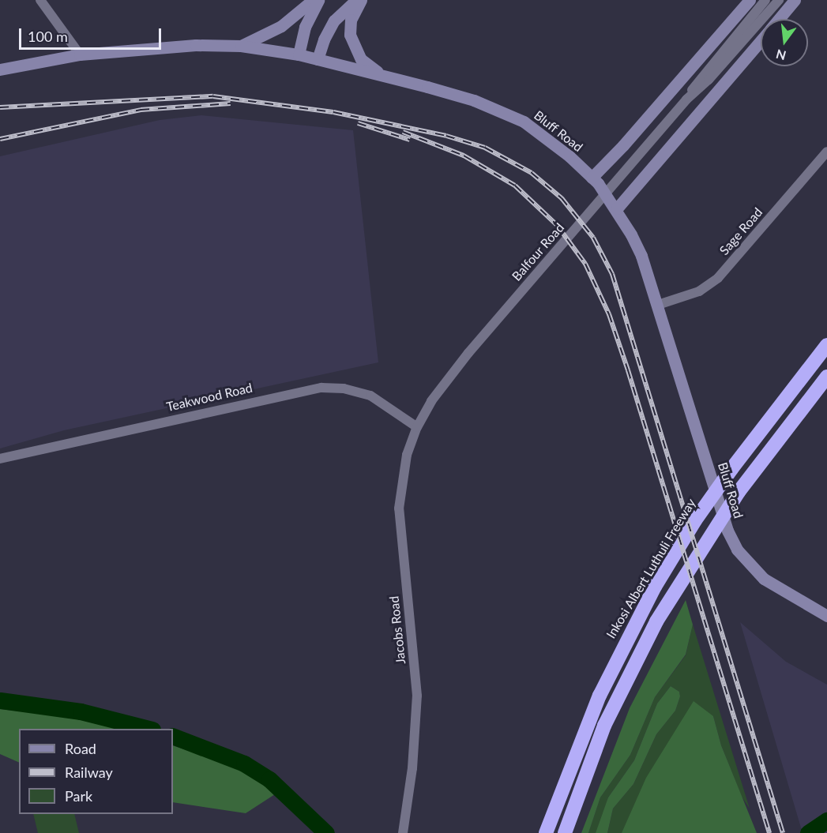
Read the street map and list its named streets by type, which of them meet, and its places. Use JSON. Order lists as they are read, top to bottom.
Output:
{
  "streets": {
    "highway": ["Inkosi Albert Luthuli Freeway"],
    "main road": ["Bluff Road"],
    "street": [
      "Sage Road",
      "Balfour Road",
      "Teakwood Road",
      "Jacobs Road"
    ]
  },
  "crossings": [
    ["Bluff Road", "Sage Road"],
    ["Balfour Road", "Teakwood Road"],
    ["Balfour Road", "Jacobs Road"],
    ["Teakwood Road", "Jacobs Road"]
  ],
  "legend": ["Road", "Railway", "Park"],
  "scale_bar": "100 m",
  "north": "bottom"
}
